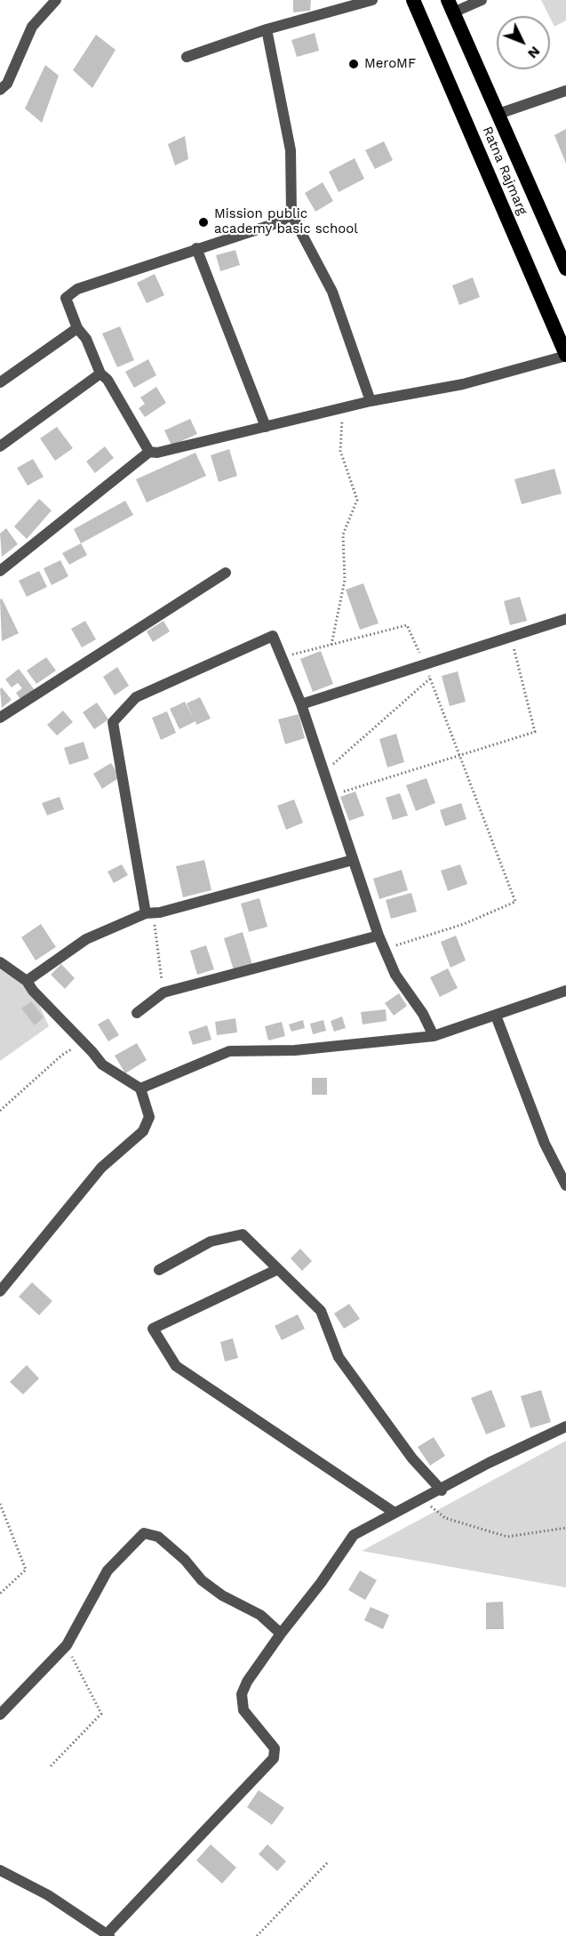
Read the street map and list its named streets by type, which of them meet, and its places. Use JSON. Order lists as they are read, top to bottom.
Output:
{
  "streets": {
    "highway": ["Ratna Rajmarg"]
  },
  "places": ["MeroMF", "Mission public academy basic school"],
  "north": "bottom right"
}
